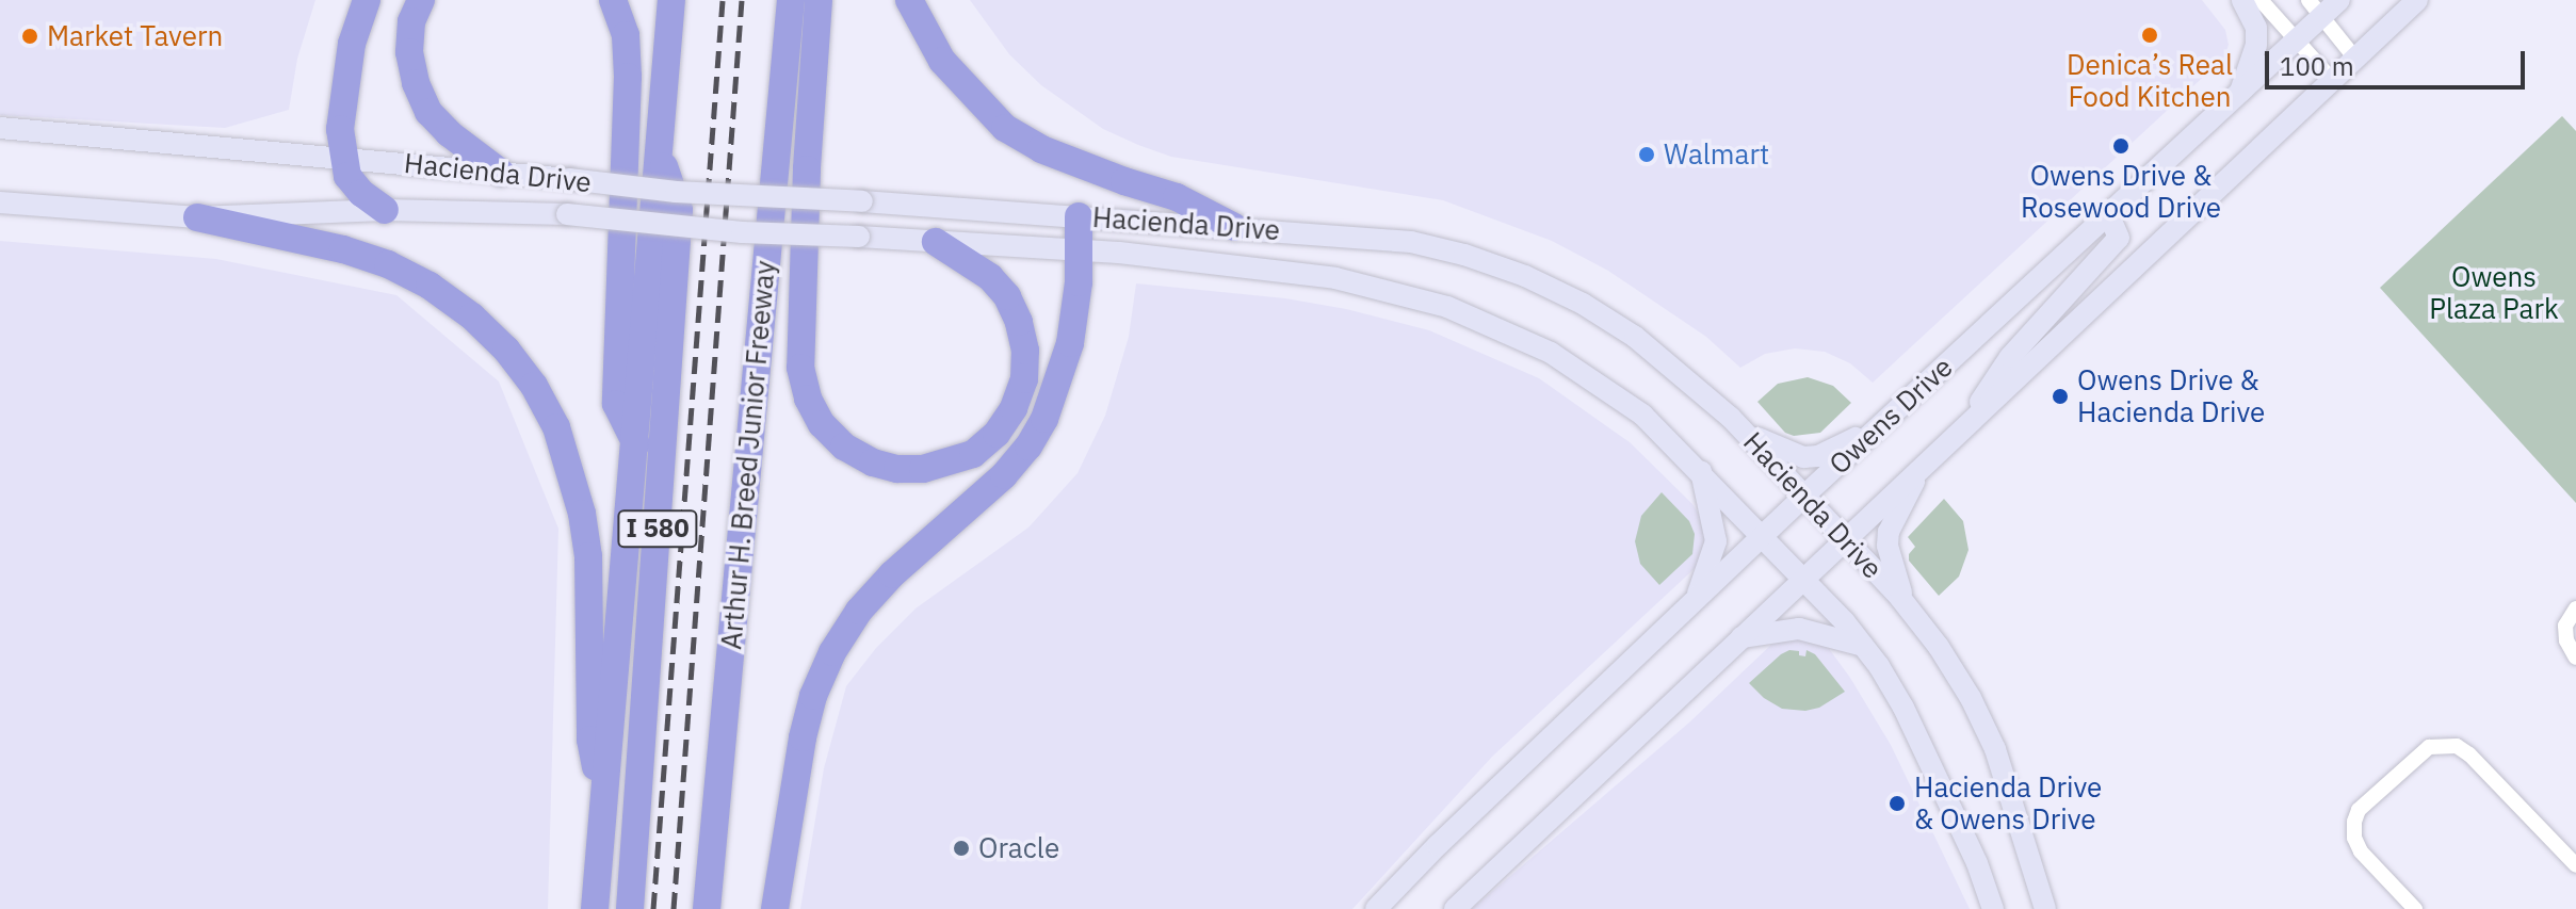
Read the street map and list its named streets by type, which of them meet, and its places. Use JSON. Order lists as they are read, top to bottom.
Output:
{
  "streets": {
    "highway": ["Arthur H. Breed Junior Freeway", "I 580"],
    "main road": ["Hacienda Drive", "Owens Drive"]
  },
  "crossings": [
    ["Hacienda Drive", "Owens Drive"]
  ],
  "parks": ["Owens Plaza Park"],
  "places": [
    "Denica’s Real Food Kitchen",
    "Market Tavern",
    "Owens Drive & Rosewood Drive",
    "Walmart",
    "Owens Drive & Hacienda Drive",
    "Hacienda Drive & Owens Drive",
    "Oracle"
  ],
  "scale_bar": "100 m"
}
